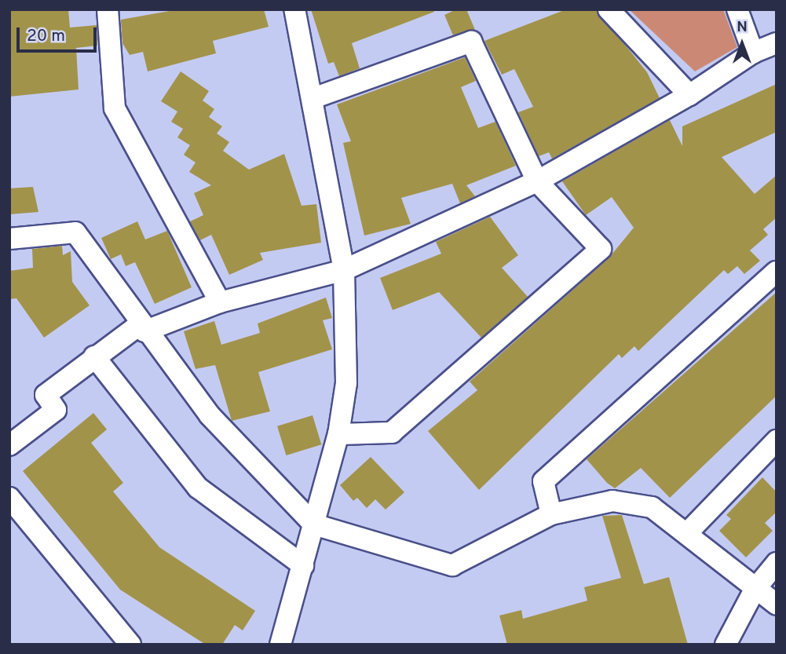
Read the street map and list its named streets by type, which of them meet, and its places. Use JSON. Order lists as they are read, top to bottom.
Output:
{
  "scale_bar": "20 m",
  "north": "top"
}
